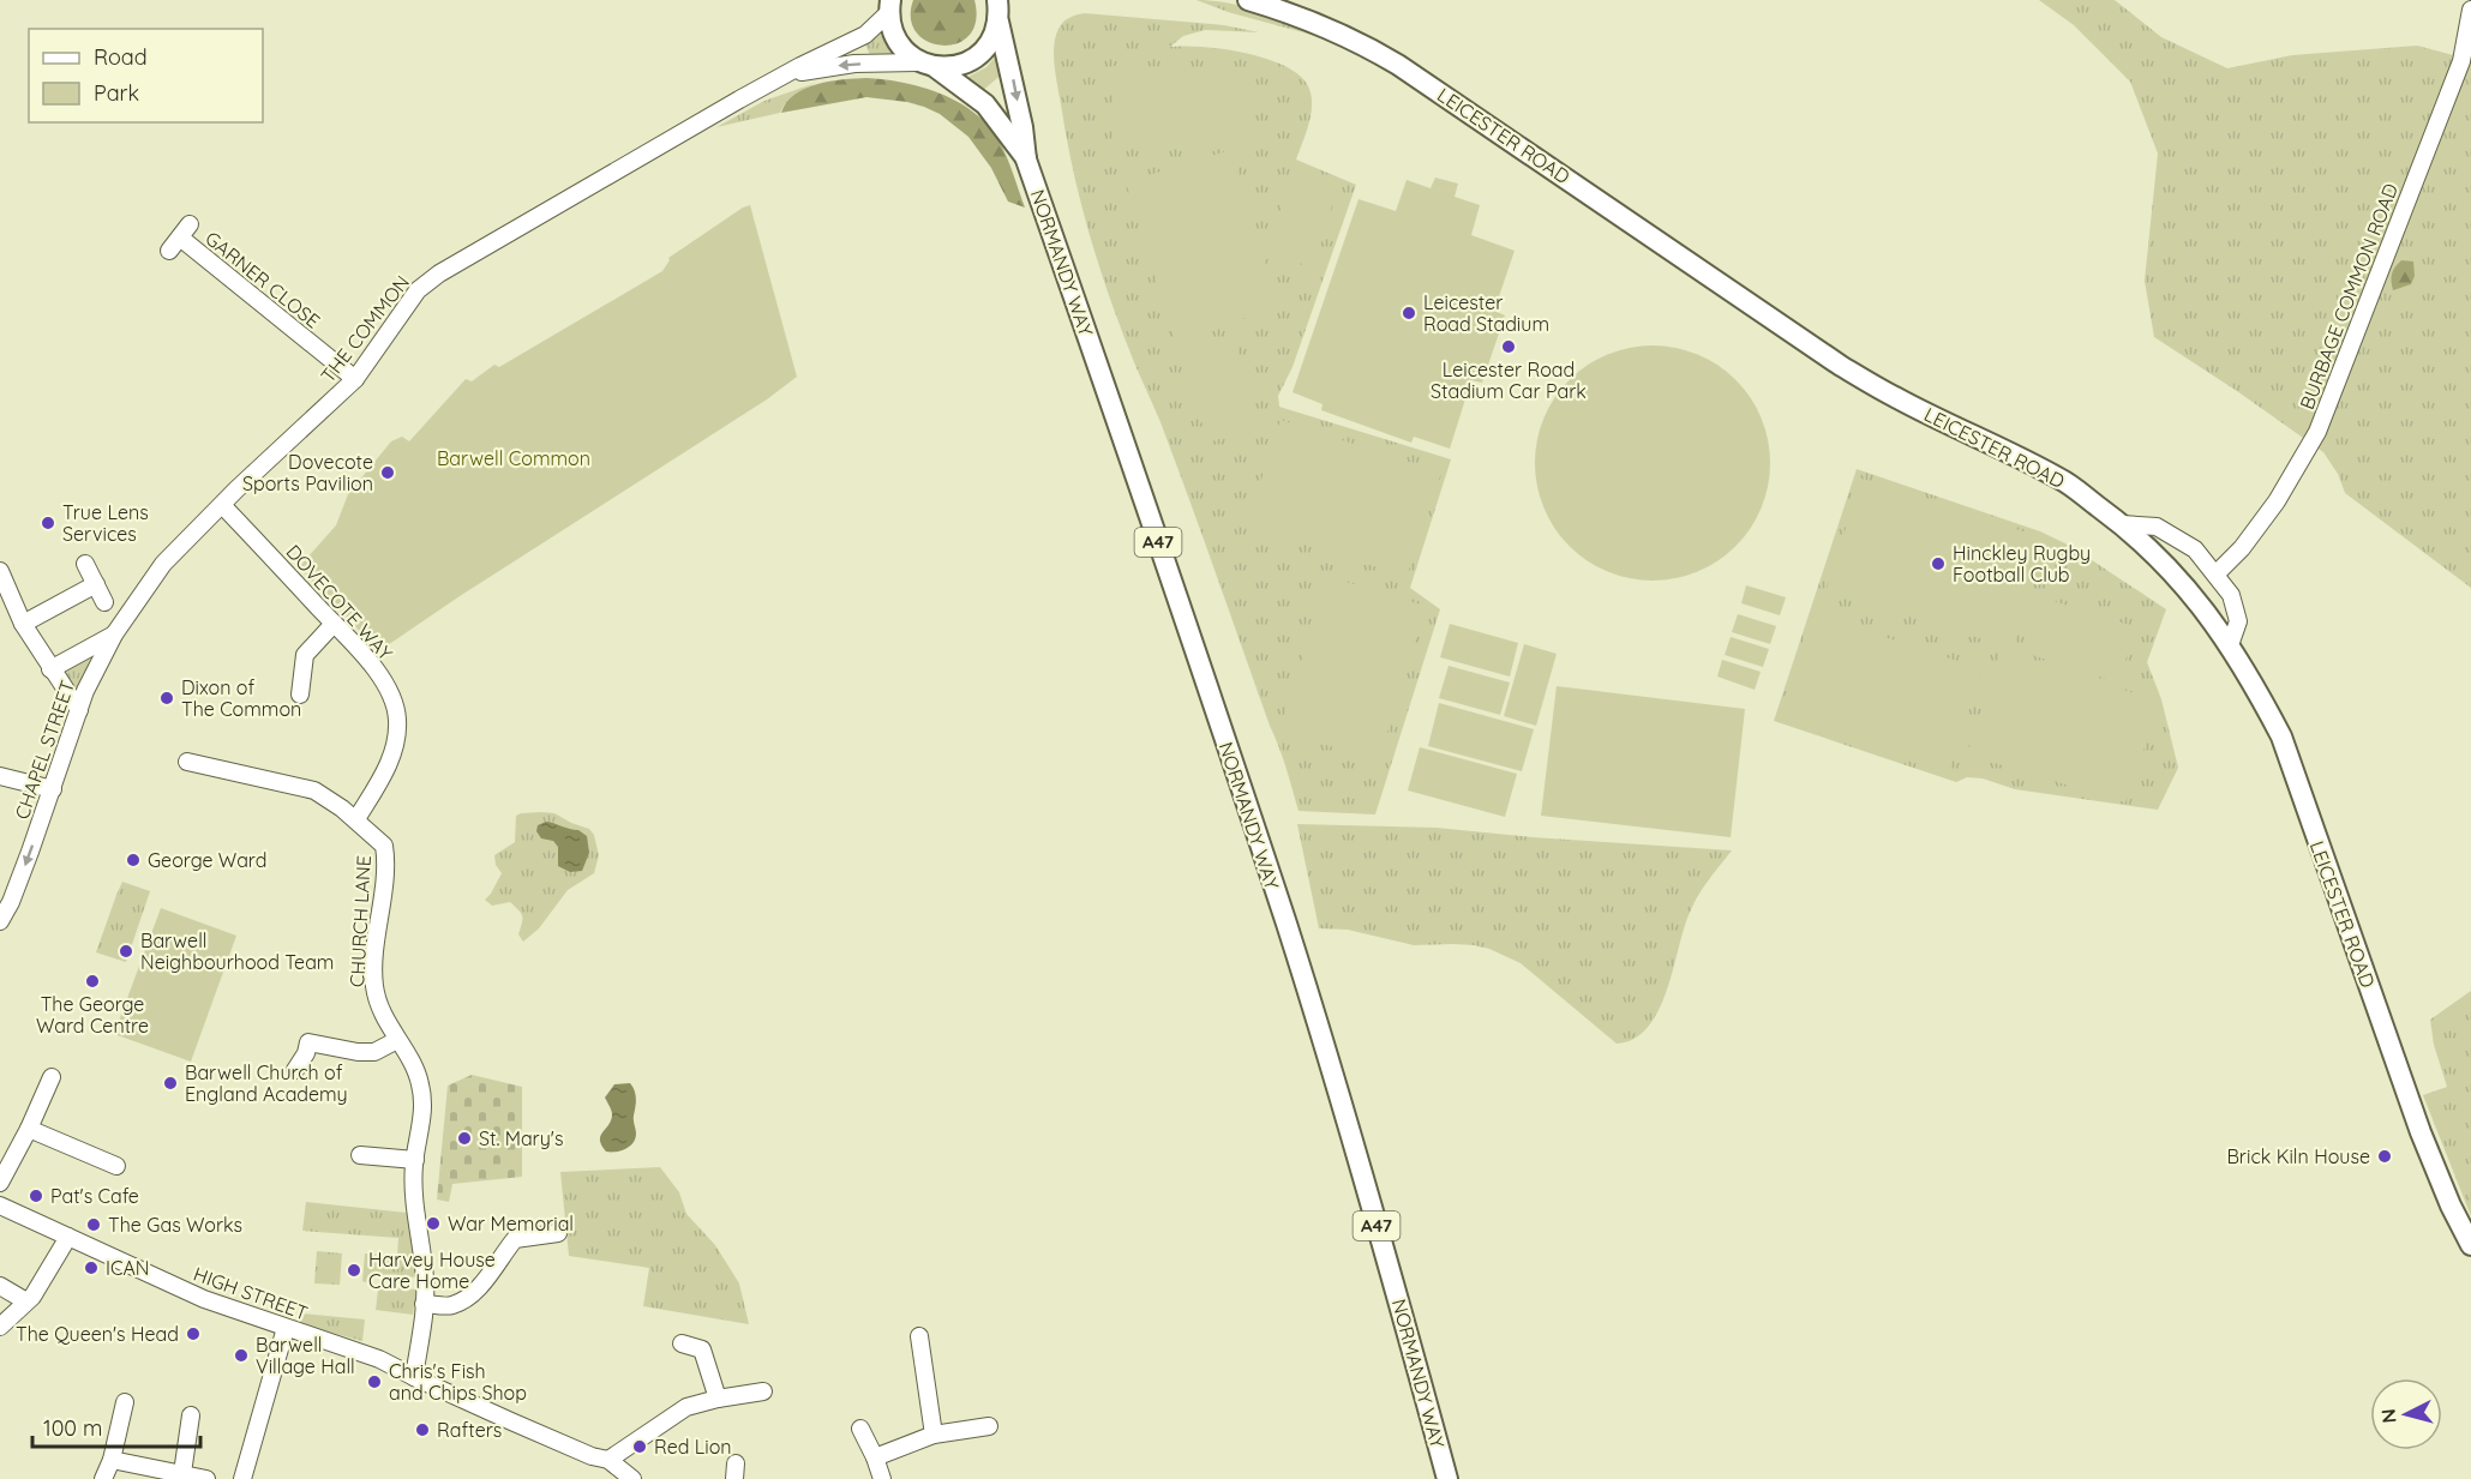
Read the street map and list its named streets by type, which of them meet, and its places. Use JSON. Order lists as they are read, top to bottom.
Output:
{
  "streets": {
    "main road": ["LEICESTER ROAD", "NORMANDY WAY", "A47"],
    "street": [
      "GARNER CLOSE",
      "BURBAGE COMMON ROAD",
      "THE COMMON",
      "DOVECOTE WAY",
      "CHAPEL STREET",
      "CHURCH LANE",
      "HIGH STREET"
    ]
  },
  "crossings": [
    ["NORMANDY WAY", "THE COMMON"],
    ["GARNER CLOSE", "THE COMMON"],
    ["THE COMMON", "DOVECOTE WAY"],
    ["THE COMMON", "CHAPEL STREET"],
    ["DOVECOTE WAY", "CHURCH LANE"],
    ["CHURCH LANE", "HIGH STREET"]
  ],
  "one_way": ["CHAPEL STREET"],
  "parks": ["Barwell Common"],
  "places": [
    "Leicester Road Stadium",
    "Leicester Road Stadium Car Park",
    "Dovecote Sports Pavilion",
    "True Lens Services",
    "Hinckley Rugby Football Club",
    "Dixon of The Common",
    "George Ward",
    "Barwell Neighbourhood Team",
    "The George Ward Centre",
    "Barwell Church of England Academy",
    "St. Mary's",
    "Brick Kiln House",
    "Pat's Cafe",
    "War Memorial",
    "The Gas Works",
    "ICAN",
    "Harvey House Care Home",
    "The Queen's Head",
    "Barwell Village Hall",
    "Chris's Fish and Chips Shop",
    "Rafters",
    "Red Lion"
  ],
  "legend": ["Road", "Park"],
  "scale_bar": "100 m",
  "north": "left"
}
